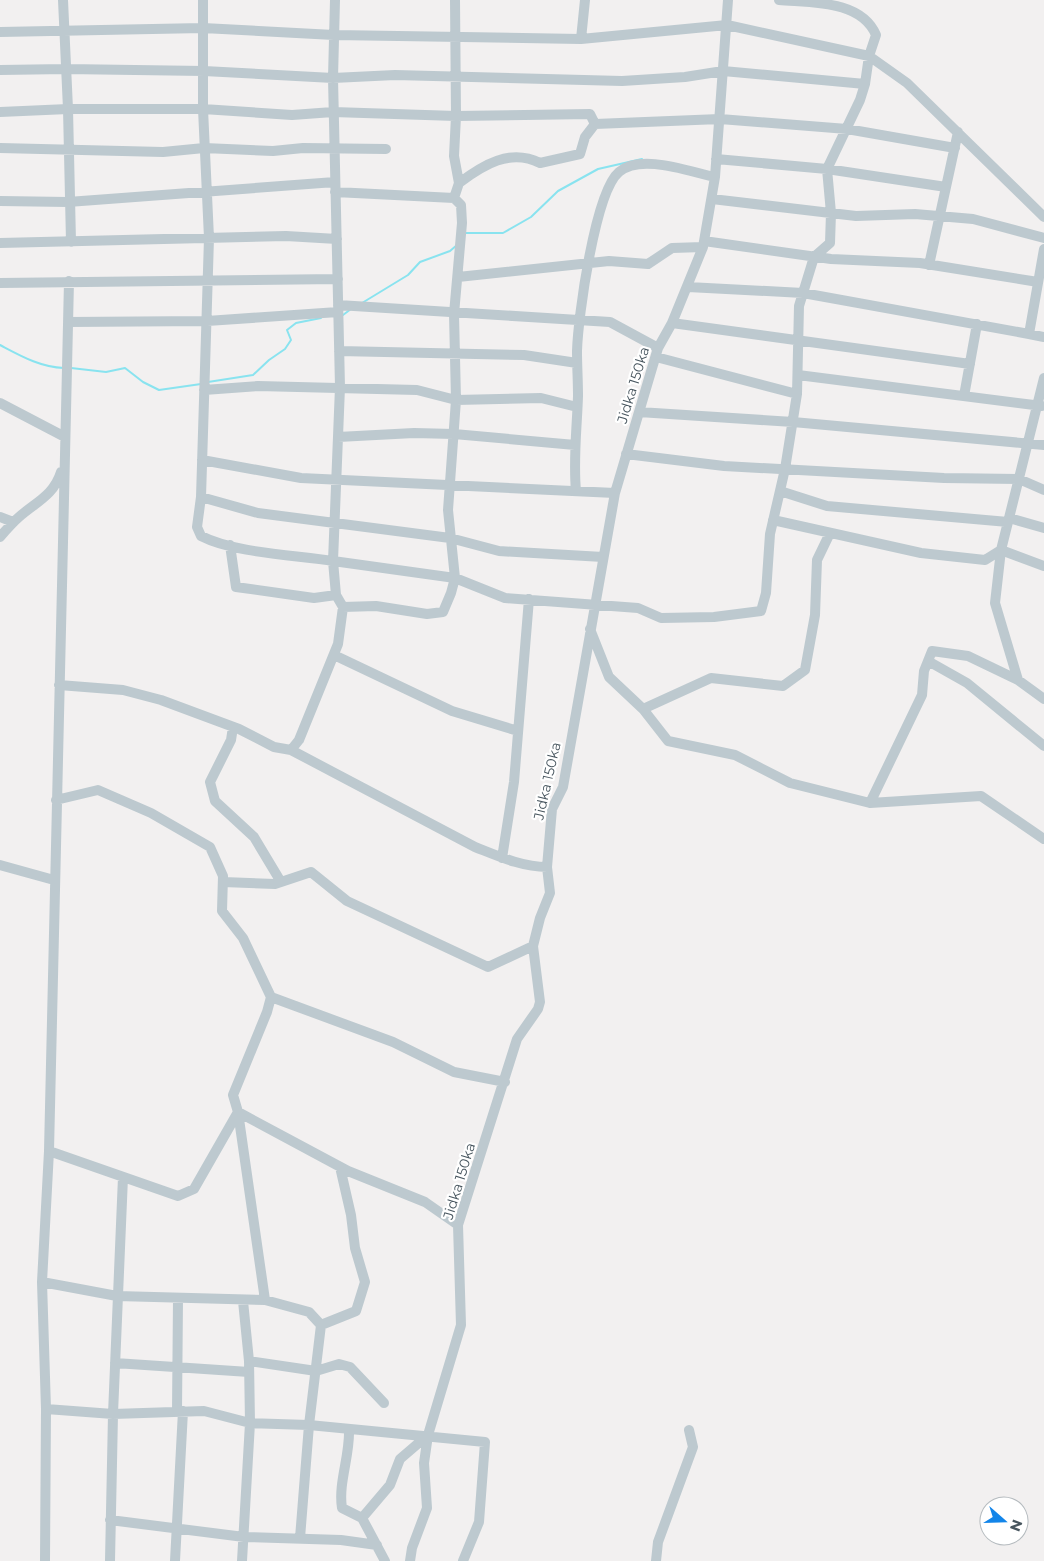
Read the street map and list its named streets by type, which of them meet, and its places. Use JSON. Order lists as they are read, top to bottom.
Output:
{
  "streets": {
    "street": ["Jidka 150ka"]
  },
  "north": "right"
}
